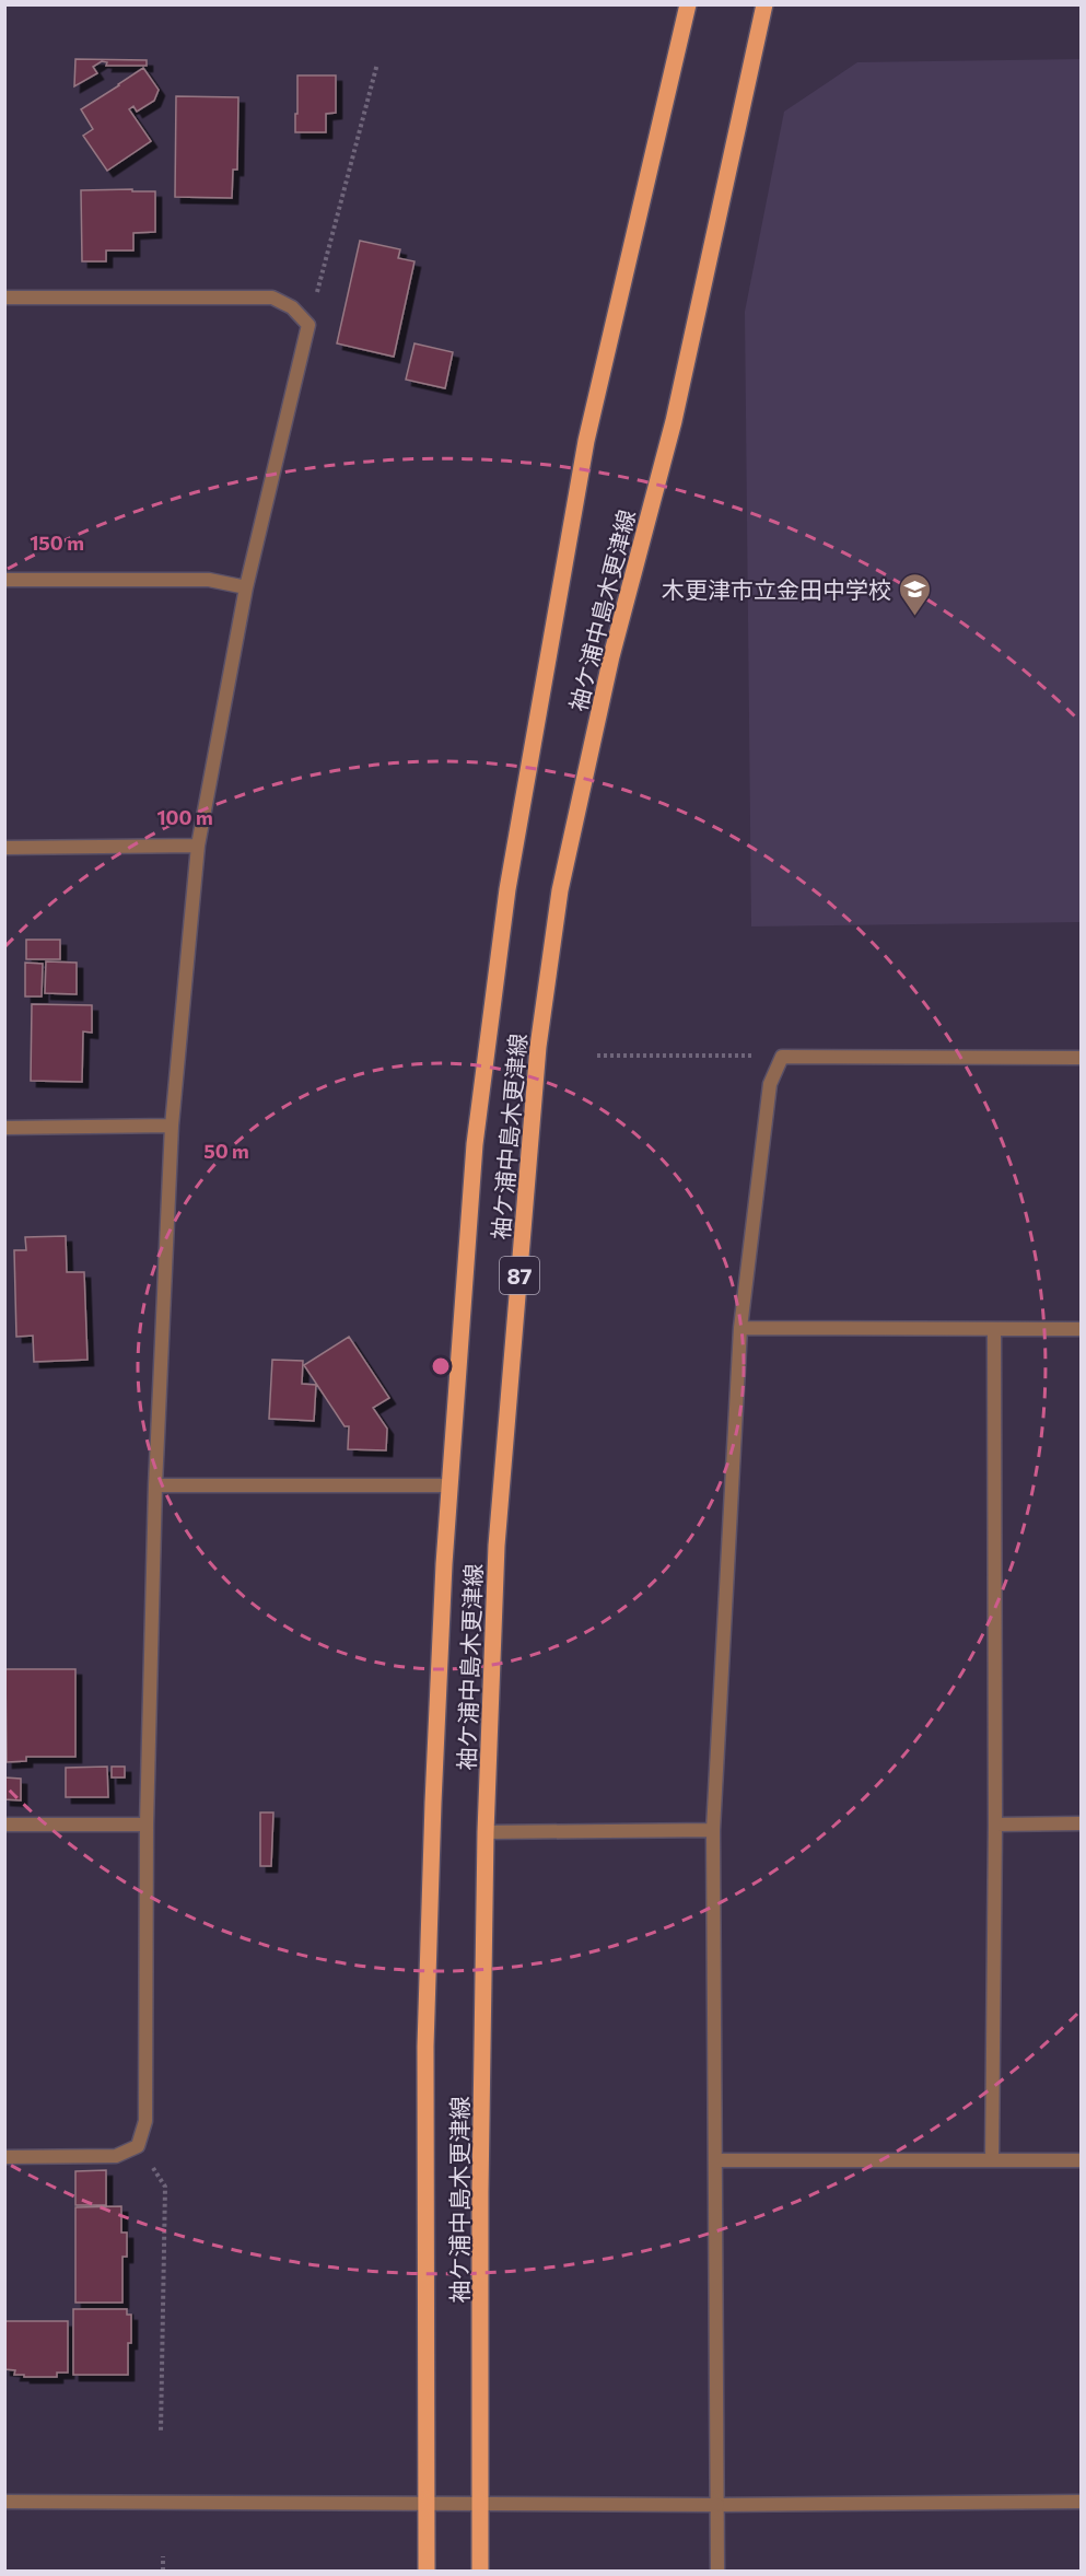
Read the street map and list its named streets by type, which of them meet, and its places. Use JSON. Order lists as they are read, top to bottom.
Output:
{
  "streets": {
    "main road": ["袖ケ浦中島木更津線", "87"]
  },
  "places": {
    "school or university": ["木更津市立金田中学校"]
  },
  "rings": ["150 m", "100 m", "50 m"]
}
